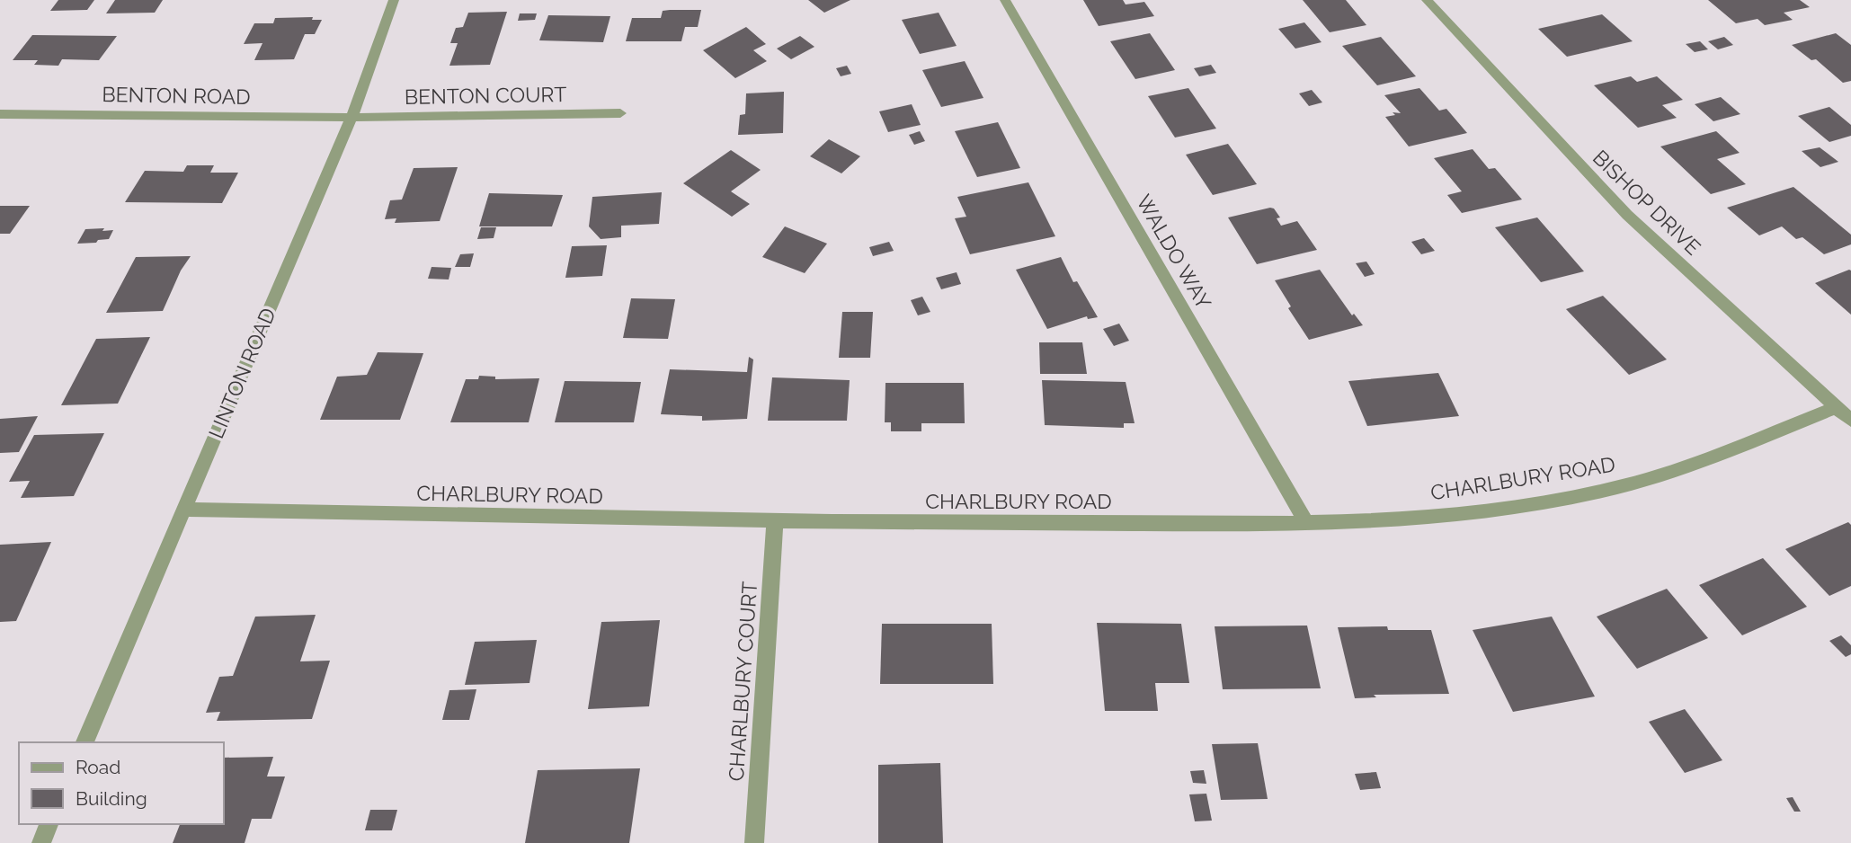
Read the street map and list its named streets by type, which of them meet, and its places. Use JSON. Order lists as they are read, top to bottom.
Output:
{
  "streets": {
    "street": [
      "BENTON ROAD",
      "BENTON COURT",
      "BISHOP DRIVE",
      "WALDO WAY",
      "LINTON ROAD",
      "CHARLBURY ROAD",
      "CHARLBURY COURT"
    ]
  },
  "crossings": [
    ["BENTON ROAD", "BENTON COURT"],
    ["BENTON ROAD", "LINTON ROAD"],
    ["BENTON COURT", "LINTON ROAD"],
    ["BISHOP DRIVE", "CHARLBURY ROAD"],
    ["WALDO WAY", "CHARLBURY ROAD"],
    ["LINTON ROAD", "CHARLBURY ROAD"],
    ["CHARLBURY ROAD", "CHARLBURY COURT"]
  ],
  "legend": ["Road", "Building"]
}
